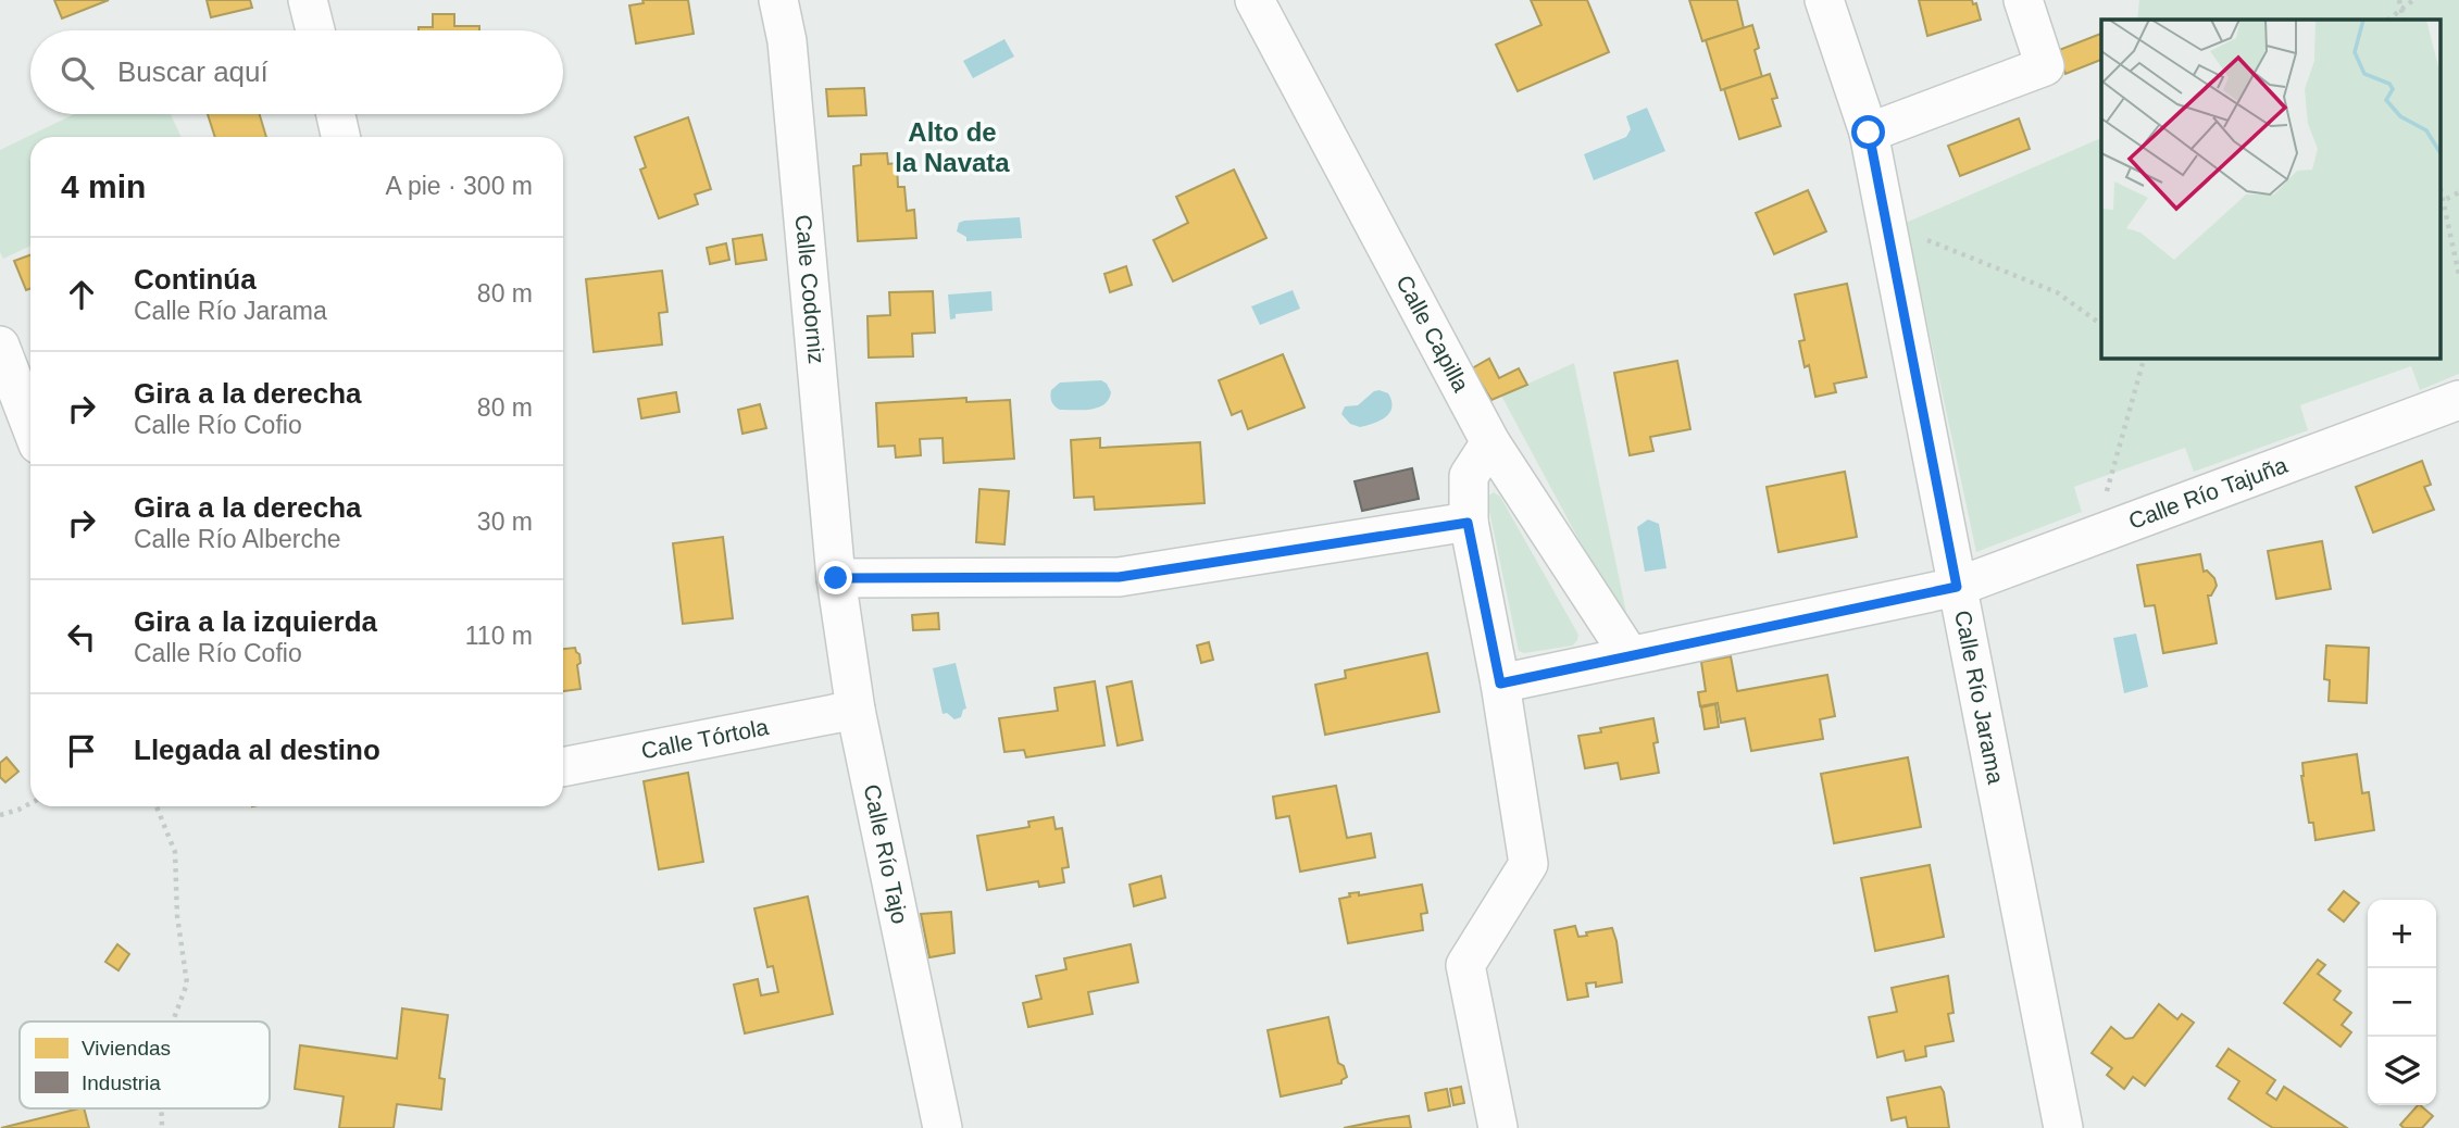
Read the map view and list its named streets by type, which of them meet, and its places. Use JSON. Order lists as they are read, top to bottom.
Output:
{
  "streets": {
    "street": [
      "Calle Codorniz",
      "Calle Capilla",
      "Calle Río Tajuña",
      "Calle Río Jarama",
      "Calle Tórtola",
      "Calle Río Tajo"
    ]
  },
  "crossings": [
    ["Calle Codorniz", "Calle Río Tajo"],
    ["Calle Capilla", "Calle Río Tajuña"],
    ["Calle Río Tajuña", "Calle Río Jarama"],
    ["Calle Tórtola", "Calle Río Tajo"]
  ],
  "districts": ["Alto de la Navata"],
  "legend": ["Viviendas", "Industria"],
  "page": {
    "search": "Buscar aquí",
    "heading": ["4 min", "A pie · 300 m"],
    "list": [
      ["Continúa", "Calle Río Jarama", "80 m"],
      ["Gira a la derecha", "Calle Río Cofio", "80 m"],
      ["Gira a la derecha", "Calle Río Alberche", "30 m"],
      ["Gira a la izquierda", "Calle Río Cofio", "110 m"],
      "Llegada al destino"
    ],
    "map_buttons": ["+", "−"]
  }
}
